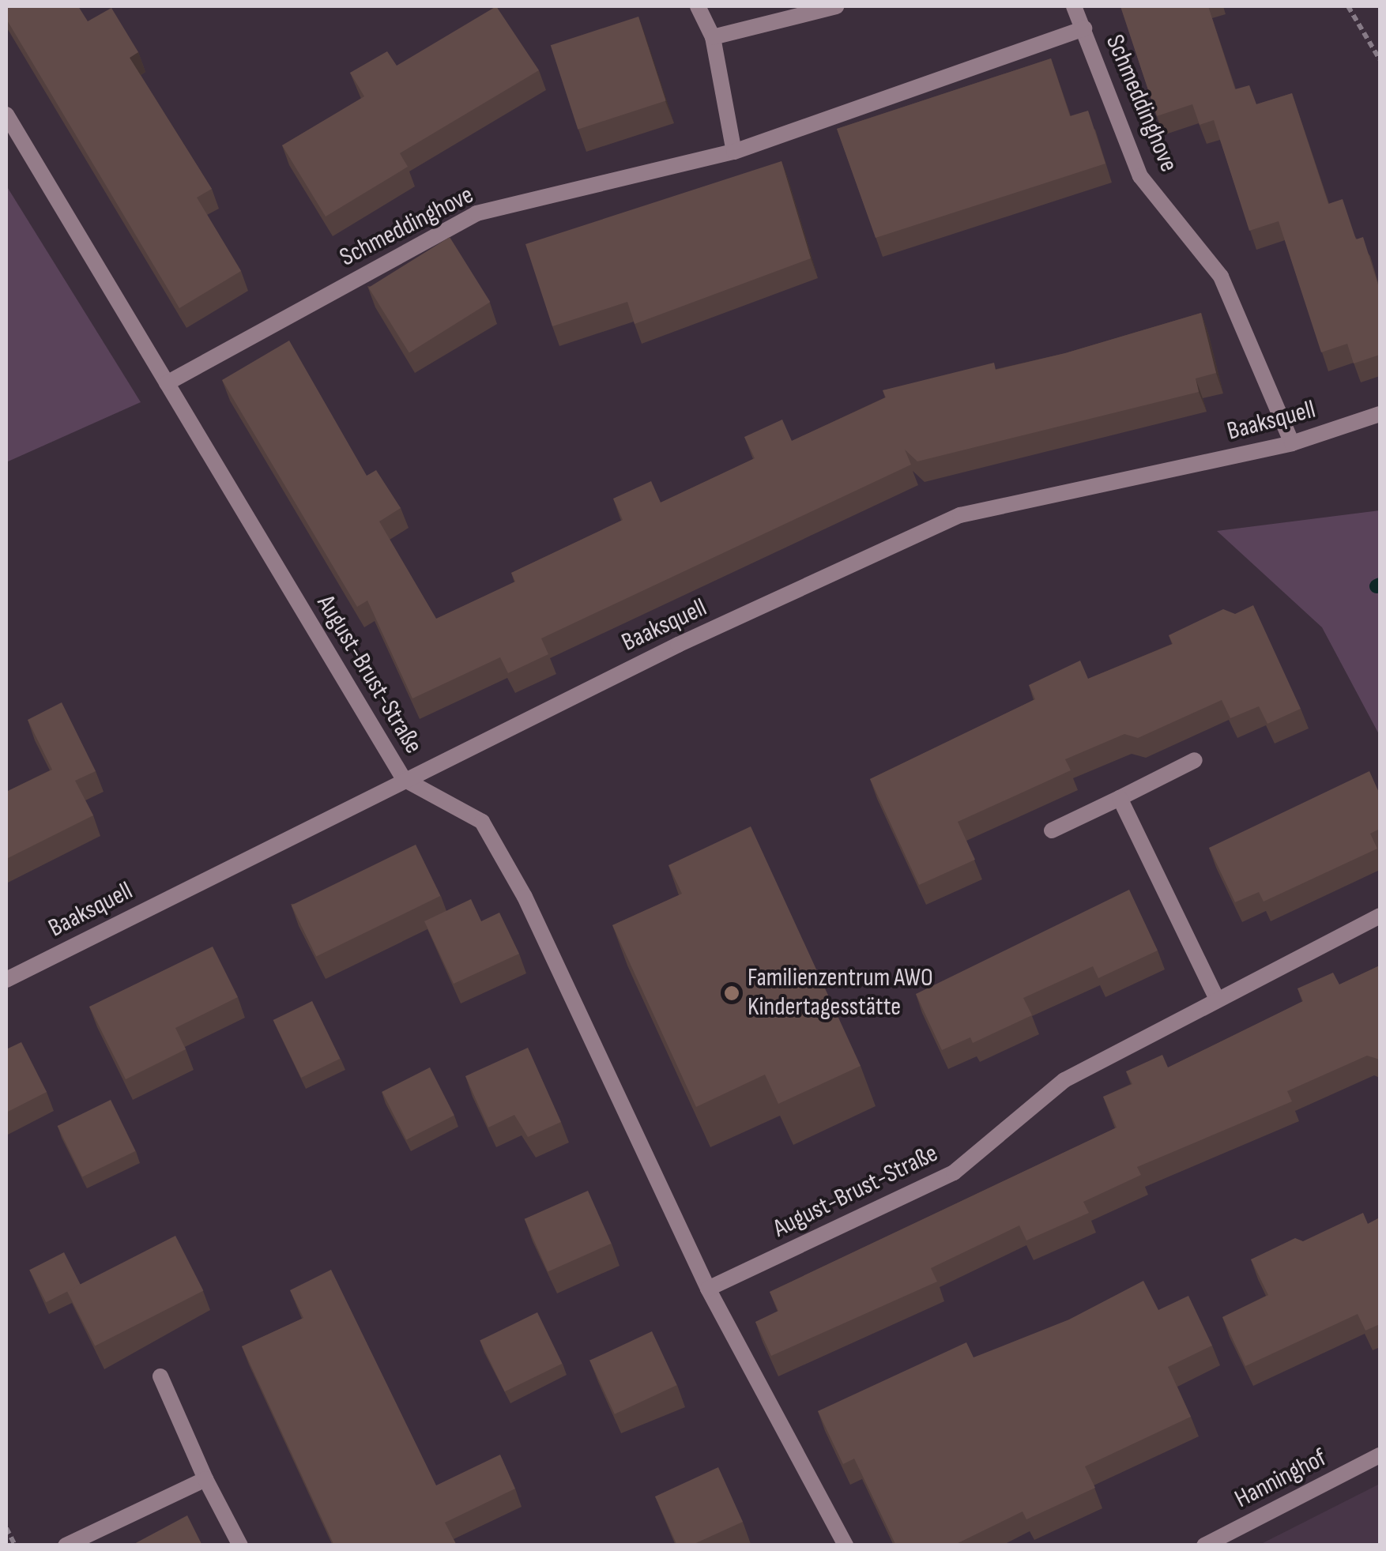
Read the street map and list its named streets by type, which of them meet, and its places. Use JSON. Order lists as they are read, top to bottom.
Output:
{
  "streets": {
    "street": [
      "Schmeddinghove",
      "Baaksquell",
      "August-Brust-Straße",
      "Hanninghof"
    ]
  },
  "crossings": [
    ["Schmeddinghove", "Baaksquell"],
    ["Schmeddinghove", "August-Brust-Straße"],
    ["Baaksquell", "August-Brust-Straße"]
  ],
  "places": ["Familienzentrum AWO Kindertagesstätte"]
}
